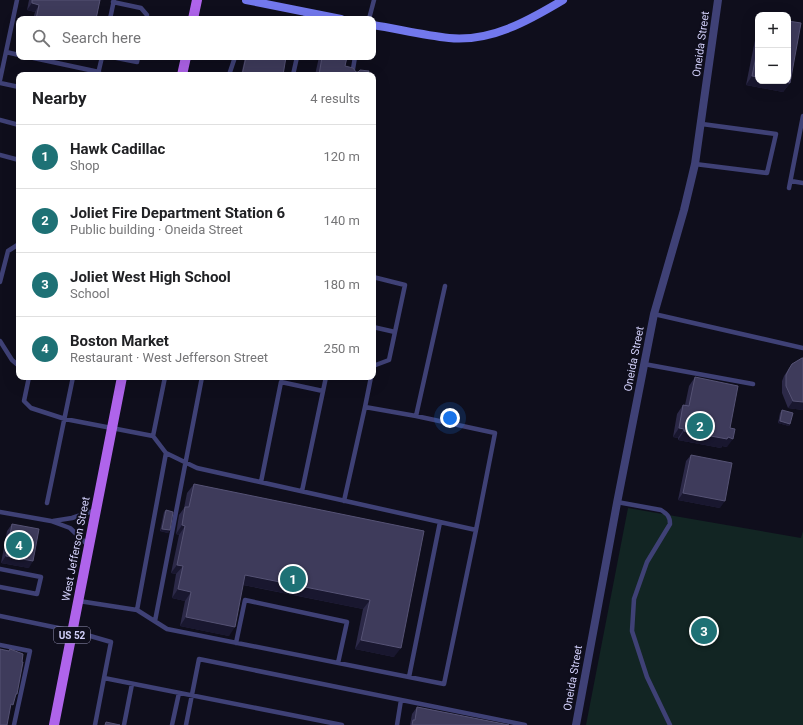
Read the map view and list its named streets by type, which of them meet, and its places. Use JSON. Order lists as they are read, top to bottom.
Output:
{
  "streets": {
    "main road": ["West Jefferson Street", "US 52"],
    "street": ["Oneida Street"]
  },
  "page": {
    "map_buttons": ["+", "−"],
    "search": "Search here",
    "heading": ["Nearby", "4 results"],
    "list": [
      {
        "mark": "1",
        "name": "Hawk Cadillac",
        "note": "Shop",
        "value": "120 m"
      },
      {
        "mark": "2",
        "name": "Joliet Fire Department Station 6",
        "note": "Public building · Oneida Street",
        "value": "140 m"
      },
      {
        "mark": "3",
        "name": "Joliet West High School",
        "note": "School",
        "value": "180 m"
      },
      {
        "mark": "4",
        "name": "Boston Market",
        "note": "Restaurant · West Jefferson Street",
        "value": "250 m"
      }
    ],
    "pins": [
      "2",
      "4",
      "1",
      "3"
    ]
  }
}
